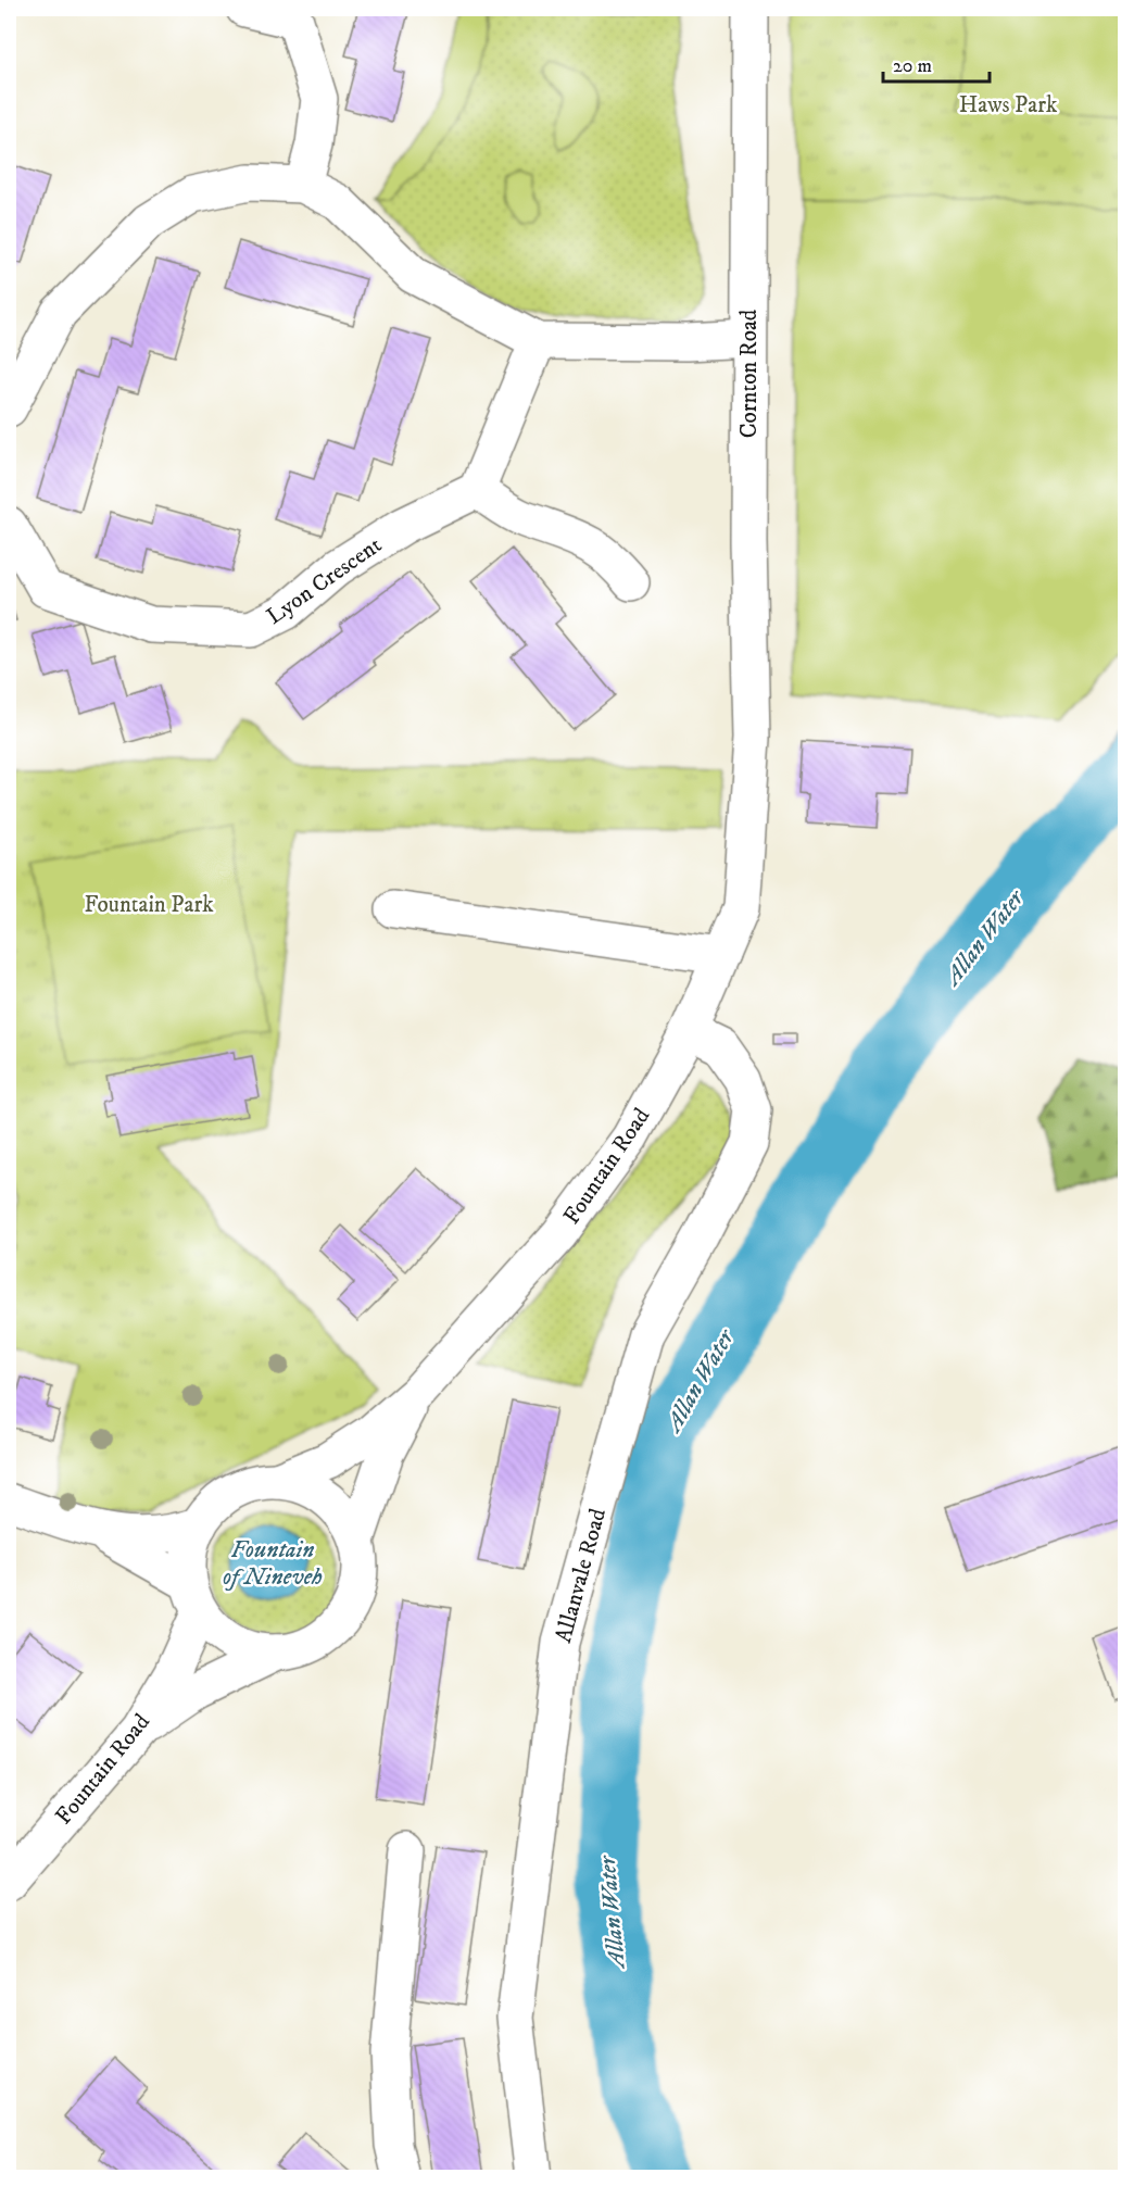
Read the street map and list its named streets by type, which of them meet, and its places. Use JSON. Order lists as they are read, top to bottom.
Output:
{
  "streets": {
    "street": [
      "Cornton Road",
      "Lyon Crescent",
      "Fountain Road",
      "Allanvale Road"
    ]
  },
  "crossings": [
    ["Cornton Road", "Fountain Road"],
    ["Fountain Road", "Allanvale Road"]
  ],
  "water": ["Allan Water", "Fountain of Nineveh"],
  "parks": ["Haws Park", "Fountain Park"],
  "scale_bar": "20 m"
}
